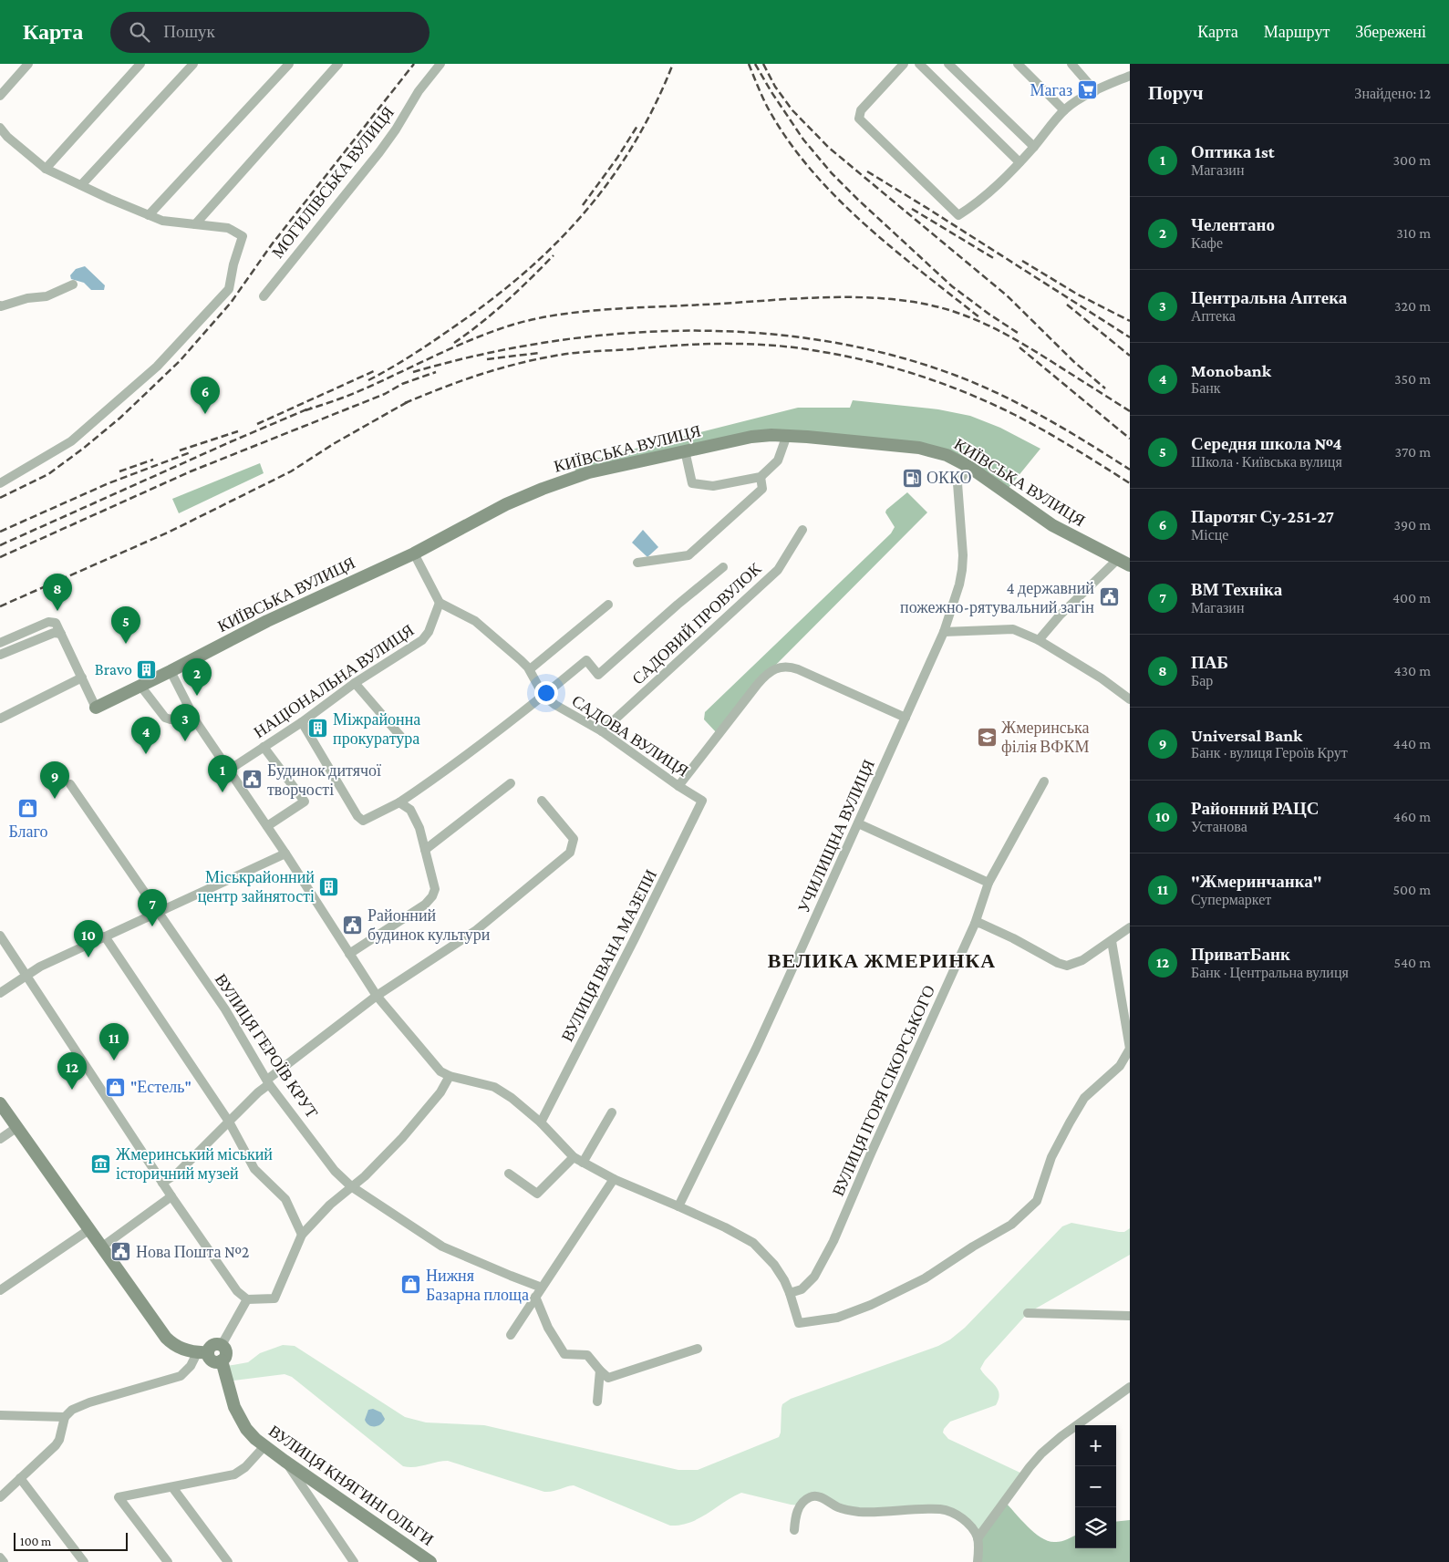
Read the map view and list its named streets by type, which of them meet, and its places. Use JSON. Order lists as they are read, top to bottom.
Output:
{
  "streets": {
    "street": [
      "МОГИЛІВСЬКА ВУЛИЦЯ",
      "КИЇВСЬКА ВУЛИЦЯ",
      "САДОВИЙ ПРОВУЛОК",
      "НАЦІОНАЛЬНА ВУЛИЦЯ",
      "САДОВА ВУЛИЦЯ",
      "УЧИЛИЩНА ВУЛИЦЯ",
      "ВУЛИЦЯ ІВАНА МАЗЕПИ",
      "ВУЛИЦЯ ГЕРОЇВ КРУТ",
      "ВУЛИЦЯ ІГОРЯ СІКОРСЬКОГО",
      "ВУЛИЦЯ КНЯГИНІ ОЛЬГИ"
    ]
  },
  "crossings": [
    ["КИЇВСЬКА ВУЛИЦЯ", "УЧИЛИЩНА ВУЛИЦЯ"],
    ["САДОВИЙ ПРОВУЛОК", "САДОВА ВУЛИЦЯ"],
    ["НАЦІОНАЛЬНА ВУЛИЦЯ", "САДОВА ВУЛИЦЯ"],
    ["САДОВА ВУЛИЦЯ", "ВУЛИЦЯ ІВАНА МАЗЕПИ"]
  ],
  "districts": ["ВЕЛИКА ЖМЕРИНКА"],
  "places": {
    "supermarket": ["Магаз"],
    "fuel station": ["ОККО"],
    "public building": [
      "4 державний пожежно-рятувальний загін",
      "Будинок дитячої творчості",
      "Районний будинок культури",
      "Нова Пошта №2"
    ],
    "building": ["Bravo", "Міжрайонна прокуратура", "Міськрайонний центр зайнятості"],
    "school or university": ["Жмеринська філія ВФКМ"],
    "shop": ["Благо", "\"Естель\"", "Нижня Базарна площа"],
    "museum": ["Жмеринський міський історичний музей"]
  },
  "scale_bar": "100 m",
  "page": {
    "header": "Карта",
    "search": "Пошук",
    "nav": ["Карта", "Маршрут", "Збережені"],
    "heading": ["Поруч", "Знайдено: 12"],
    "list": [
      {
        "mark": "1",
        "name": "Оптика 1st",
        "note": "Магазин",
        "value": "300 m"
      },
      {
        "mark": "2",
        "name": "Челентано",
        "note": "Кафе",
        "value": "310 m"
      },
      {
        "mark": "3",
        "name": "Центральна Аптека",
        "note": "Аптека",
        "value": "320 m"
      },
      {
        "mark": "4",
        "name": "Monobank",
        "note": "Банк",
        "value": "350 m"
      },
      {
        "mark": "5",
        "name": "Середня школа №4",
        "note": "Школа · Київська вулиця",
        "value": "370 m"
      },
      {
        "mark": "6",
        "name": "Паротяг Су-251-27",
        "note": "Місце",
        "value": "390 m"
      },
      {
        "mark": "7",
        "name": "ВМ Техніка",
        "note": "Магазин",
        "value": "400 m"
      },
      {
        "mark": "8",
        "name": "ПАБ",
        "note": "Бар",
        "value": "430 m"
      },
      {
        "mark": "9",
        "name": "Universal Bank",
        "note": "Банк · вулиця Героїв Крут",
        "value": "440 m"
      },
      {
        "mark": "10",
        "name": "Районний РАЦС",
        "note": "Установа",
        "value": "460 m"
      },
      {
        "mark": "11",
        "name": "\"Жмеринчанка\"",
        "note": "Супермаркет",
        "value": "500 m"
      },
      {
        "mark": "12",
        "name": "ПриватБанк",
        "note": "Банк · Центральна вулиця",
        "value": "540 m"
      }
    ],
    "pins": [
      "6",
      "8",
      "5",
      "2",
      "3",
      "4",
      "1",
      "9",
      "7",
      "10",
      "11",
      "12"
    ],
    "map_buttons": ["+", "−"],
    "scale": "100 m"
  }
}
